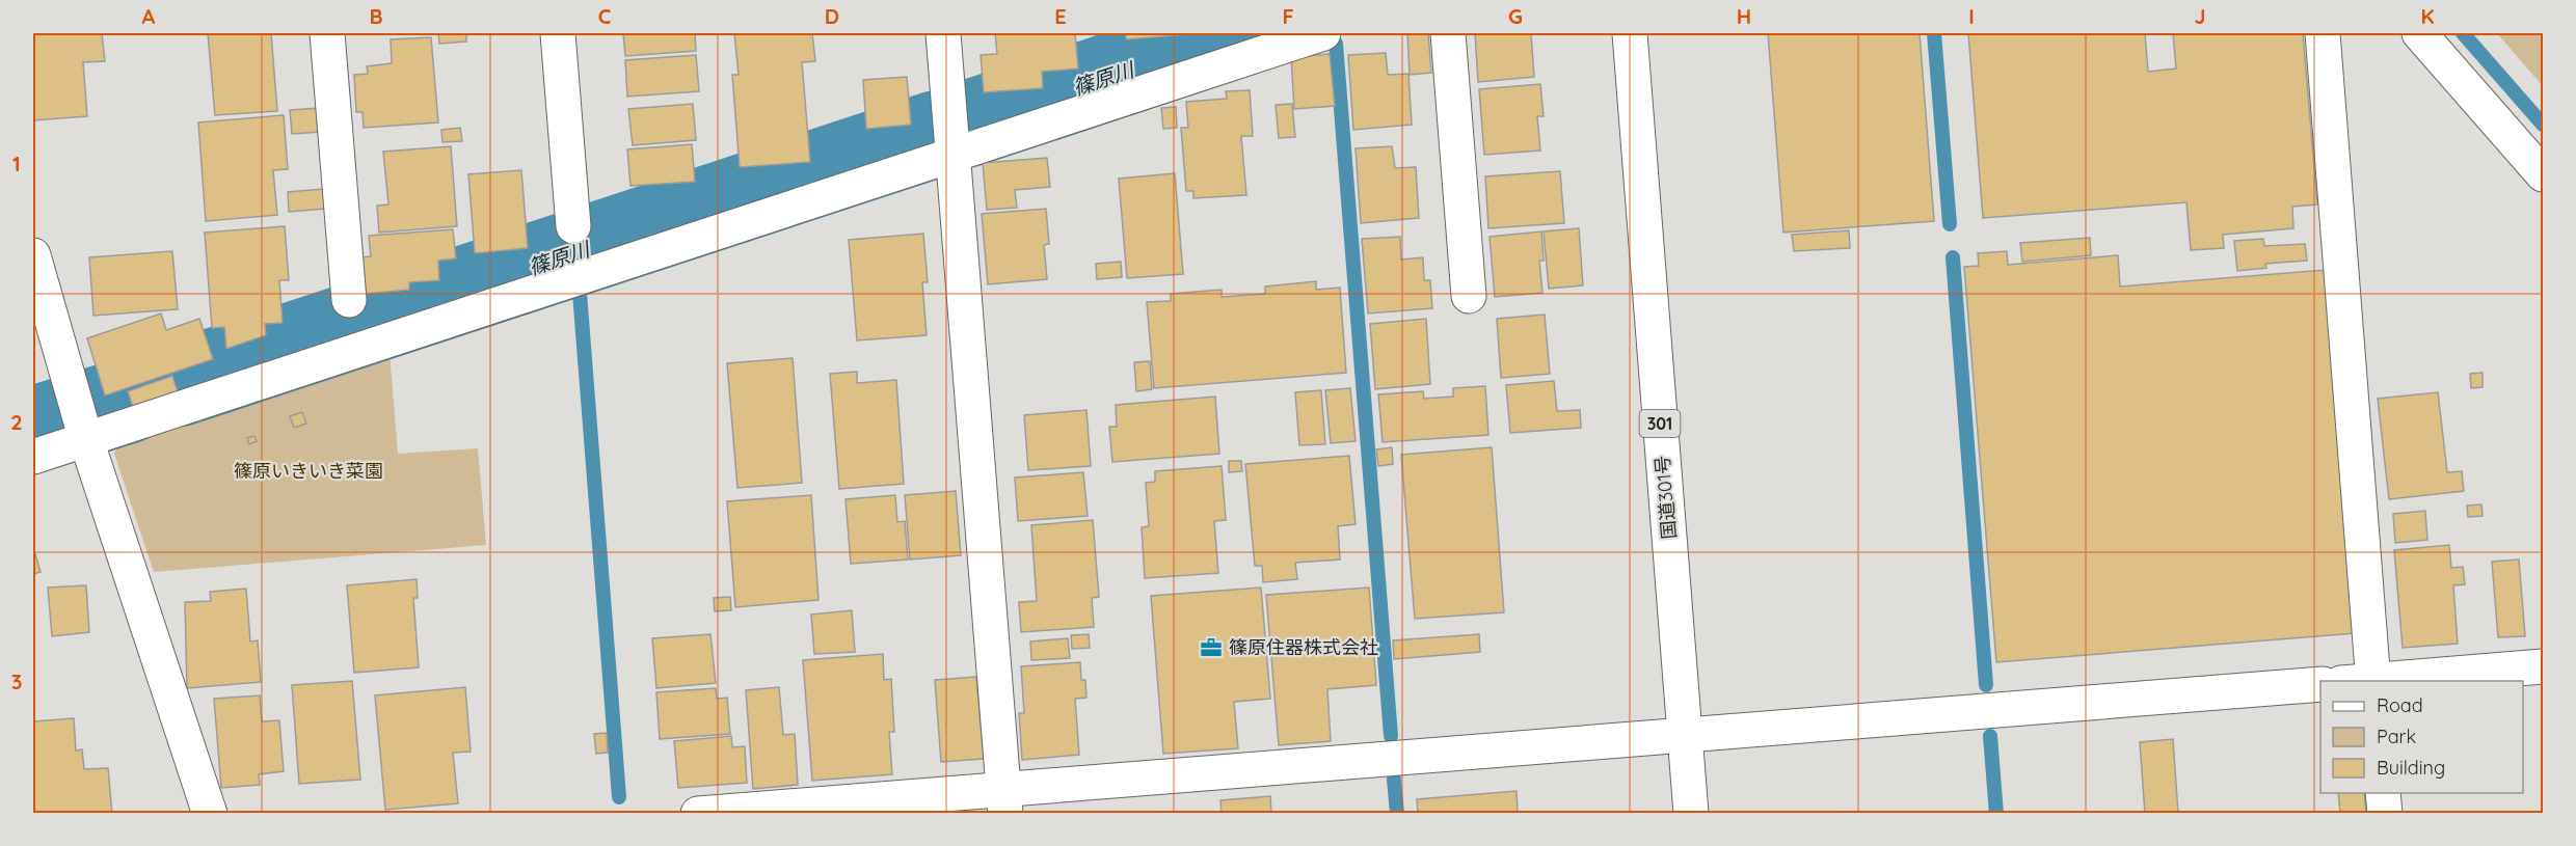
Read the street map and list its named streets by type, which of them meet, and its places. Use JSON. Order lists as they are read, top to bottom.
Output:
{
  "streets": {
    "main road": ["301", "国道301号"]
  },
  "water": ["篠原川"],
  "parks": ["篠原いきいき菜園"],
  "places": {
    "office": ["篠原住器株式会社"]
  },
  "legend": ["Road", "Park", "Building"],
  "grid": {
    "columns": [
      "A",
      "B",
      "C",
      "D",
      "E",
      "F",
      "G",
      "H",
      "I",
      "J",
      "K"
    ],
    "rows": ["1", "2", "3"]
  }
}
